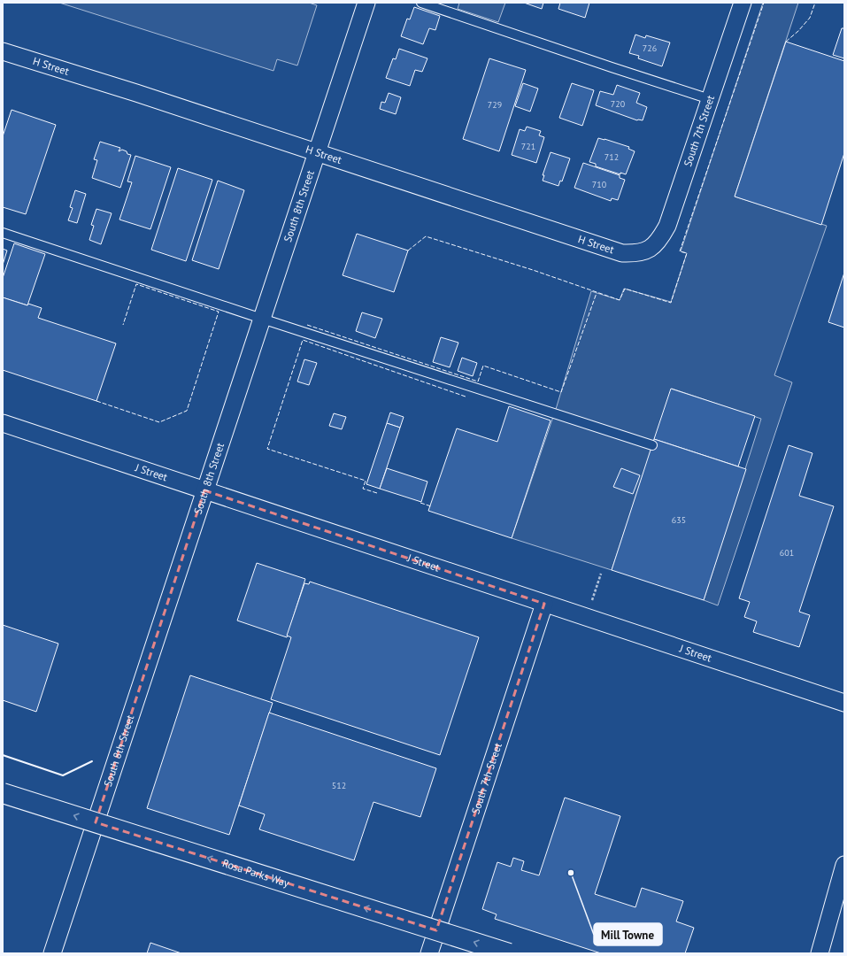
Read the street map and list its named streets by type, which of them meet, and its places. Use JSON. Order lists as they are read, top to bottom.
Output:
{
  "streets": {
    "highway": ["Rosa Parks Way"],
    "street": [
      "H Street",
      "South 7th Street",
      "South 8th Street",
      "J Street"
    ]
  },
  "crossings": [
    ["H Street", "South 7th Street"],
    ["H Street", "South 8th Street"],
    ["South 7th Street", "J Street"],
    ["South 8th Street", "J Street"]
  ],
  "one_way": ["Rosa Parks Way"],
  "places": ["Mill Towne"],
  "house_numbers": [
    "726",
    "720",
    "729",
    "721",
    "712",
    "710",
    "635",
    "601",
    "512"
  ]
}
